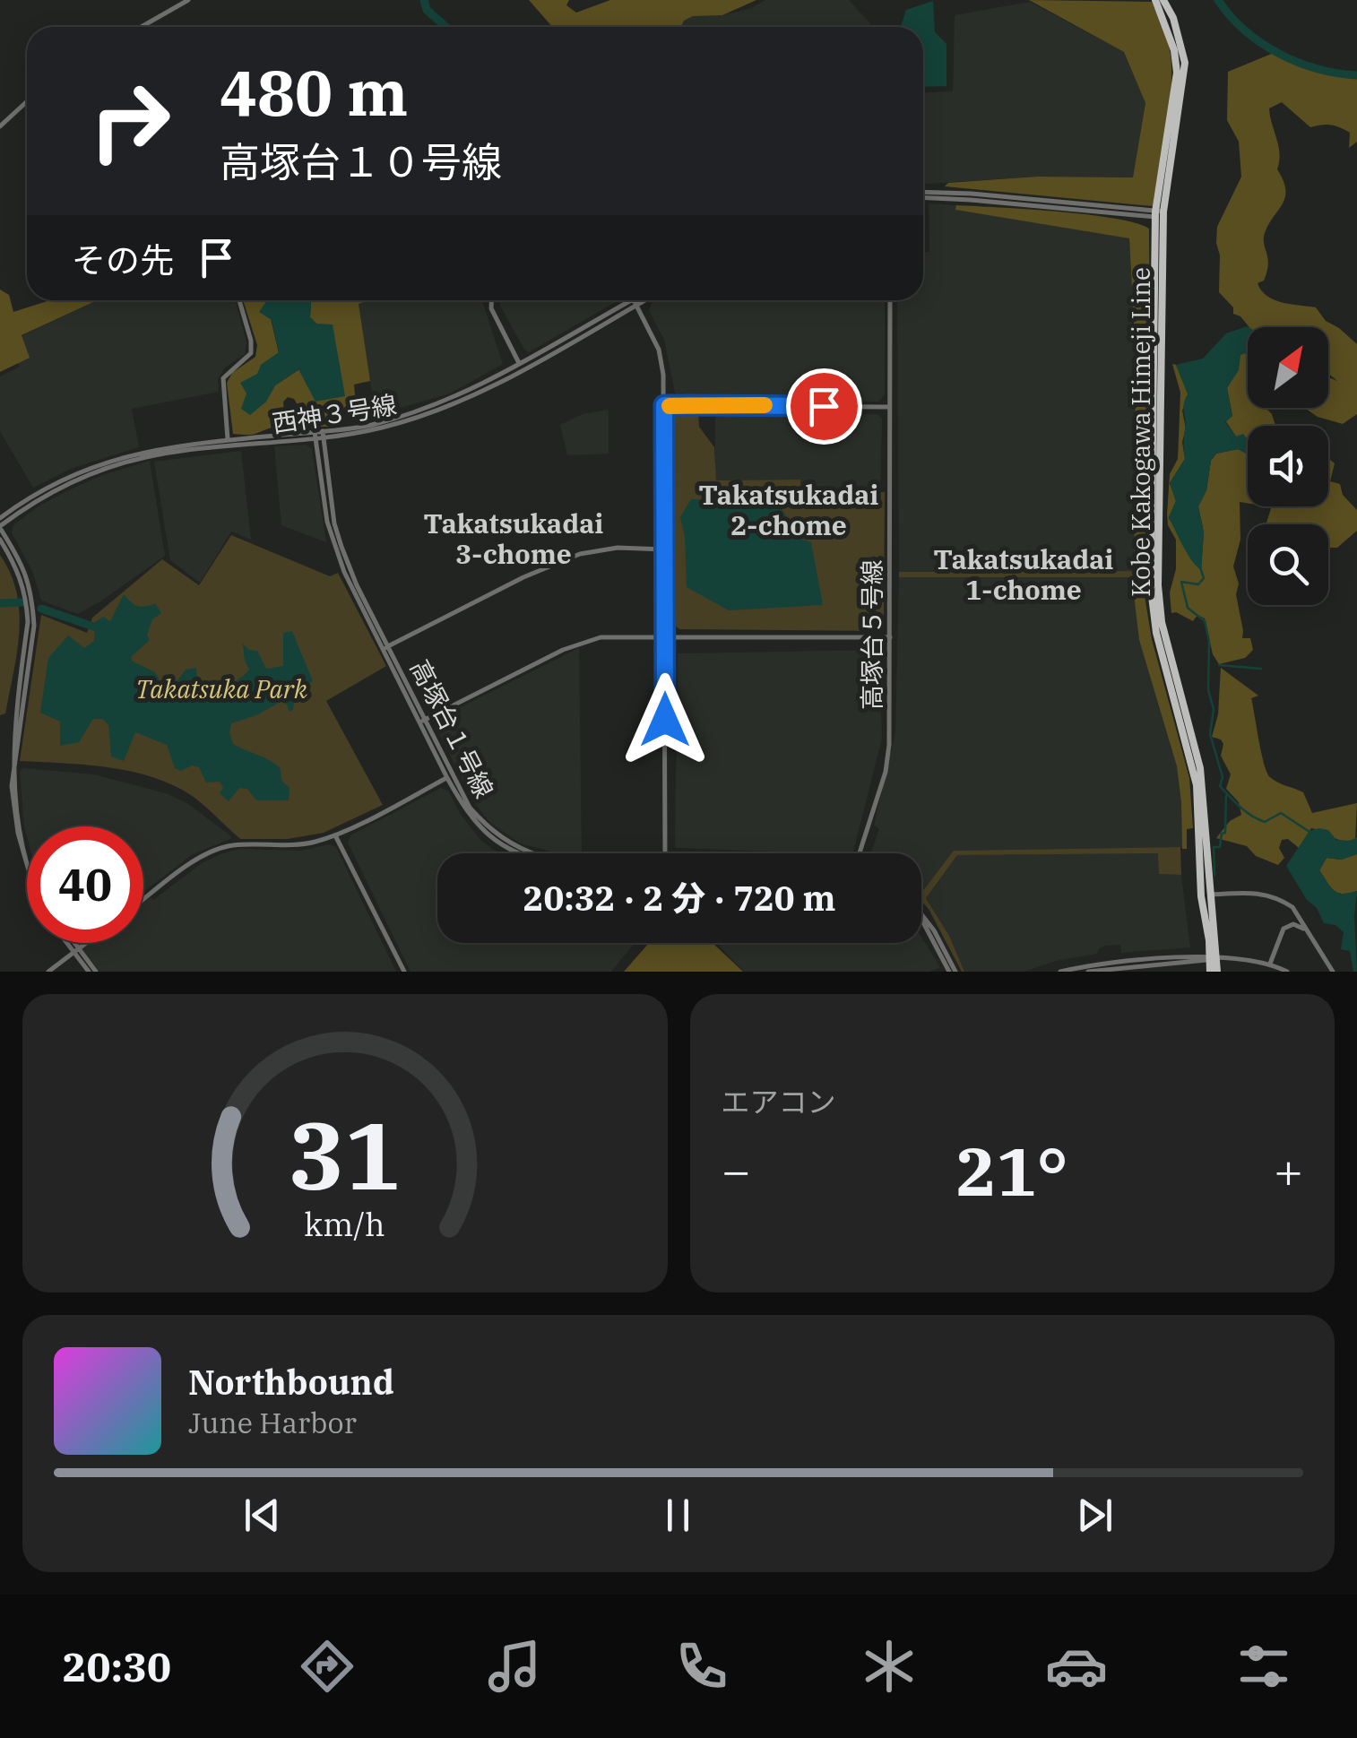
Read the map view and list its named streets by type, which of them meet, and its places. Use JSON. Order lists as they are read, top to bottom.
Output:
{
  "streets": {
    "main road": ["Kobe Kakogawa Himeji Line"],
    "street": ["西神３号線", "高塚台５号線", "高塚台１号線"]
  },
  "crossings": [
    ["西神３号線", "高塚台１号線"]
  ],
  "districts": ["Takatsukadai 2-chome", "Takatsukadai 3-chome", "Takatsukadai 1-chome"],
  "parks": ["Takatsuka Park"],
  "north": "top right",
  "page": {
    "turn": ["480 m", "高塚台１０号線"],
    "then": "その先",
    "limit": "40",
    "trip": "20:32 · 2 分 · 720 m",
    "tile": "エアコン",
    "heat": ["−", "21°", "+"],
    "song": ["Northbound", "June Harbor"],
    "tabs": "20:30",
    "gauge": ["31", "km/h"]
  }
}
